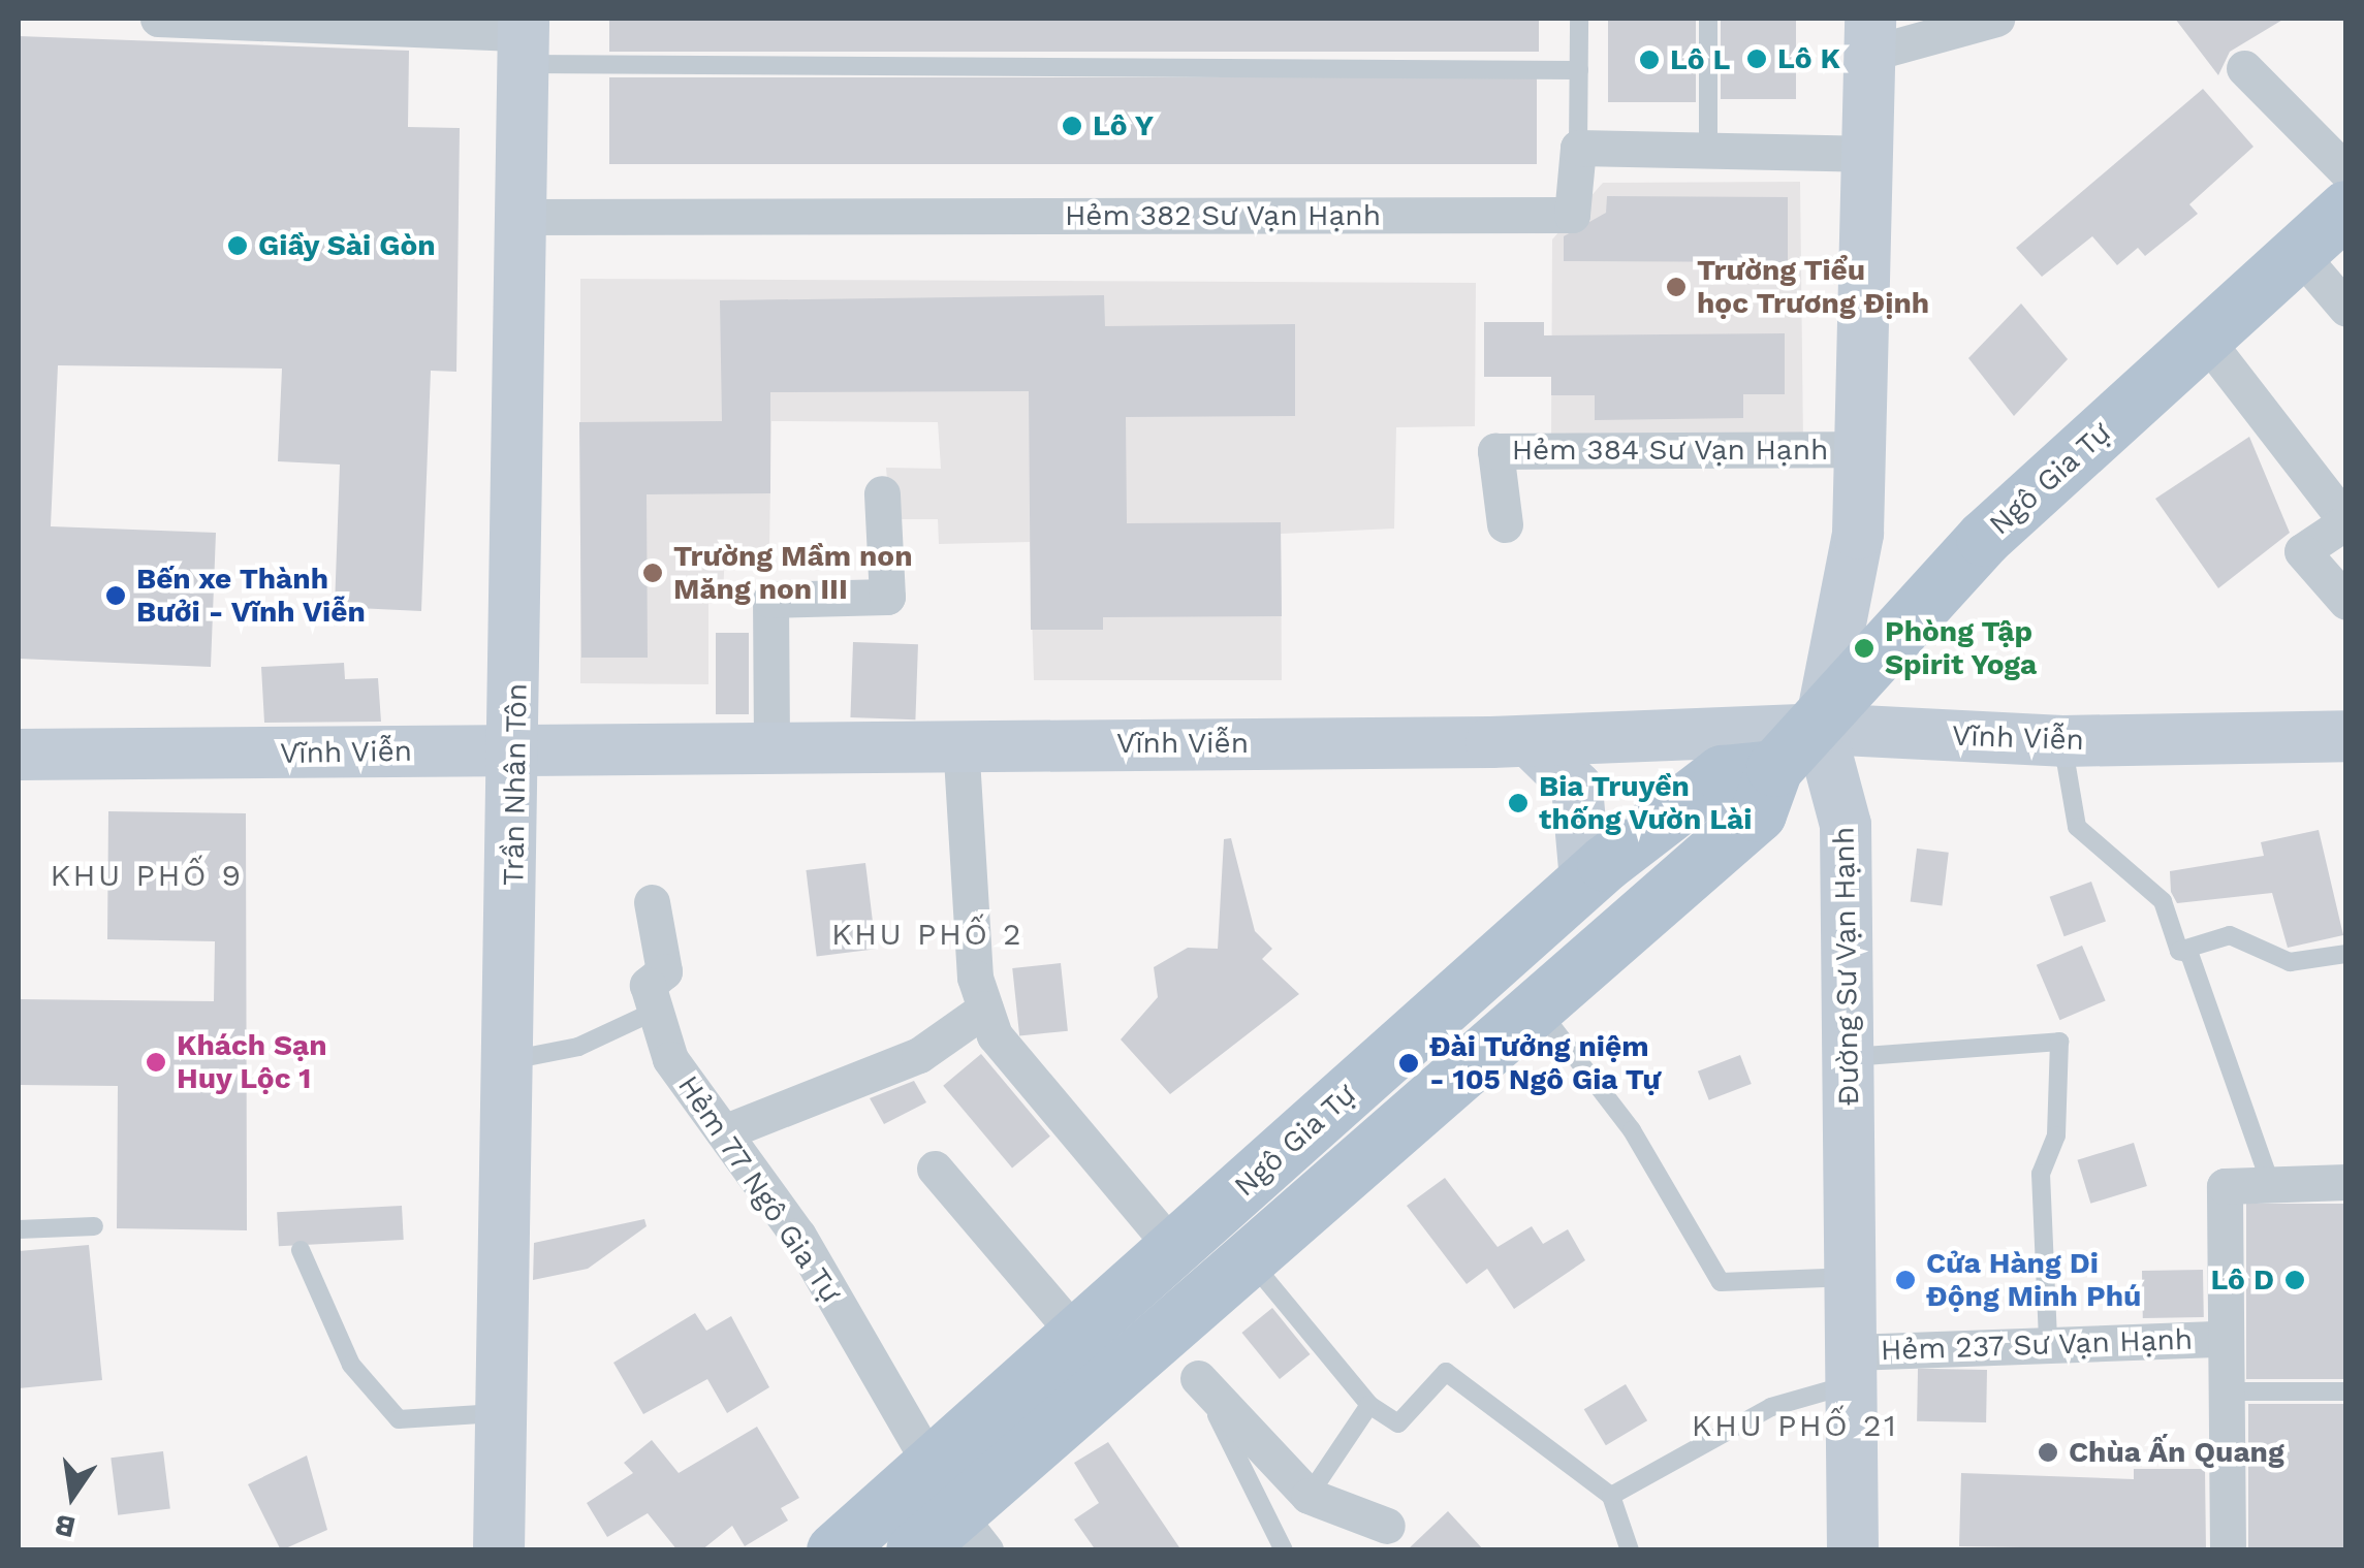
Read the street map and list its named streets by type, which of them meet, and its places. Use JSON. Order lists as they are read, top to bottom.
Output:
{
  "streets": {
    "main road": ["Ngô Gia Tự"],
    "street": [
      "Hẻm 382 Sư Vạn Hạnh",
      "Hẻm 384 Sư Vạn Hạnh",
      "Vĩnh Viễn",
      "Trần Nhân Tôn",
      "Đường Sư Vạn Hạnh",
      "Hẻm 77 Ngô Gia Tự",
      "Hẻm 237 Sư Vạn Hạnh"
    ]
  },
  "crossings": [
    ["Hẻm 382 Sư Vạn Hạnh", "Trần Nhân Tôn"],
    ["Hẻm 384 Sư Vạn Hạnh", "Đường Sư Vạn Hạnh"],
    ["Ngô Gia Tự", "Vĩnh Viễn"],
    ["Ngô Gia Tự", "Đường Sư Vạn Hạnh"],
    ["Ngô Gia Tự", "Hẻm 77 Ngô Gia Tự"],
    ["Vĩnh Viễn", "Trần Nhân Tôn"],
    ["Vĩnh Viễn", "Đường Sư Vạn Hạnh"],
    ["Đường Sư Vạn Hạnh", "Hẻm 237 Sư Vạn Hạnh"]
  ],
  "districts": ["KHU PHỐ 9", "KHU PHỐ 2", "KHU PHỐ 21"],
  "places": [
    "Lô K",
    "Lô L",
    "Lô Y",
    "Giầy Sài Gòn",
    "Trường Tiểu học Trương Định",
    "Trường Mầm non Măng non III",
    "Bến xe Thành Bưởi - Vĩnh Viễn",
    "Phòng Tập Spirit Yoga",
    "Bia Truyền thống Vườn Lài",
    "Khách Sạn Huy Lộc 1",
    "Đài Tưởng niệm - 105 Ngô Gia Tự",
    "Cửa Hàng Di Động Minh Phú",
    "Lô D",
    "Chùa Ấn Quang"
  ],
  "north": "bottom"
}
